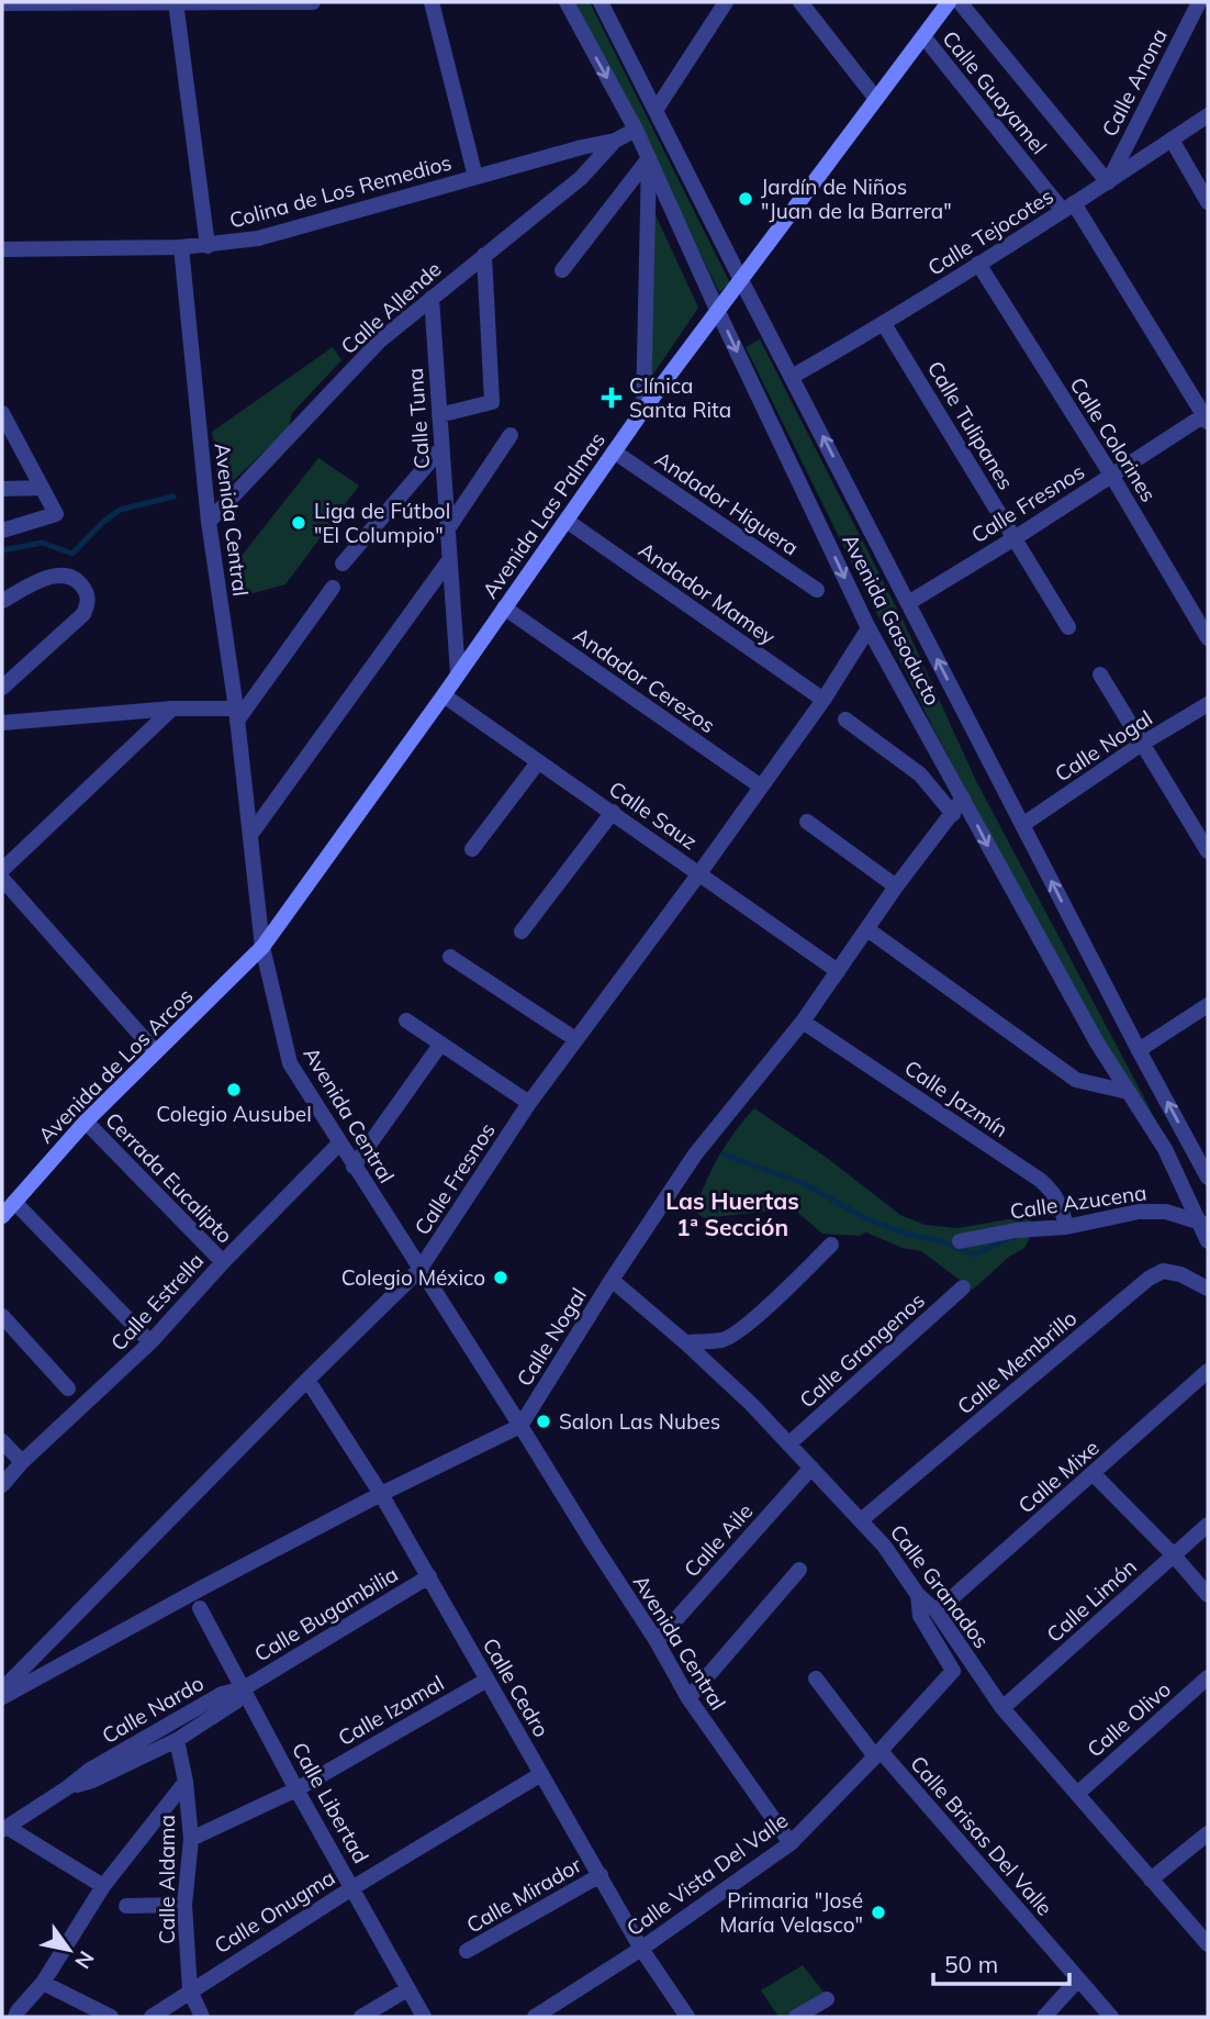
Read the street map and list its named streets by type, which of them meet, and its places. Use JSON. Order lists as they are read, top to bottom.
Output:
{
  "streets": {
    "main road": ["Avenida Las Palmas", "Avenida de Los Arcos"],
    "street": [
      "Calle Anona",
      "Calle Guayamel",
      "Colina de Los Remedios",
      "Calle Tejocotes",
      "Calle Allende",
      "Calle Tuna",
      "Calle Tulipanes",
      "Calle Colorines",
      "Andador Higuera",
      "Calle Fresnos",
      "Avenida Central",
      "Andador Mamey",
      "Avenida Gasoducto",
      "Andador Cerezos",
      "Calle Nogal",
      "Calle Sauz",
      "Calle Jazmín",
      "Cerrada Eucalipto",
      "Calle Azucena",
      "Calle Estrella",
      "Calle Grangenos",
      "Calle Membrillo",
      "Calle Mixe",
      "Calle Aile",
      "Calle Granados",
      "Calle Limón",
      "Calle Bugambilia",
      "Calle Cedro",
      "Calle Nardo",
      "Calle Izamal",
      "Calle Olivo",
      "Calle Libertad",
      "Calle Brisas Del Valle",
      "Calle Vista Del Valle",
      "Calle Aldama",
      "Calle Mirador",
      "Calle Onugma"
    ]
  },
  "crossings": [
    ["Calle Anona", "Calle Tejocotes"],
    ["Calle Guayamel", "Calle Tejocotes"],
    ["Calle Guayamel", "Calle Fresnos"],
    ["Calle Guayamel", "Avenida Las Palmas"],
    ["Colina de Los Remedios", "Calle Allende"],
    ["Colina de Los Remedios", "Avenida Central"],
    ["Colina de Los Remedios", "Avenida Gasoducto"],
    ["Calle Tejocotes", "Calle Tulipanes"],
    ["Calle Tejocotes", "Calle Colorines"],
    ["Calle Tejocotes", "Avenida Gasoducto"],
    ["Calle Allende", "Calle Tuna"],
    ["Calle Allende", "Avenida Central"],
    ["Calle Tuna", "Avenida Las Palmas"],
    ["Calle Tulipanes", "Calle Fresnos"],
    ["Calle Colorines", "Calle Fresnos"],
    ["Andador Higuera", "Avenida Las Palmas"],
    ["Calle Fresnos", "Avenida Central"],
    ["Calle Fresnos", "Andador Mamey"],
    ["Calle Fresnos", "Avenida Gasoducto"],
    ["Calle Fresnos", "Andador Cerezos"],
    ["Calle Fresnos", "Calle Sauz"],
    ["Calle Fresnos", "Calle Cedro"],
    ["Avenida Las Palmas", "Avenida Central"],
    ["Avenida Las Palmas", "Andador Mamey"],
    ["Avenida Las Palmas", "Avenida Gasoducto"],
    ["Avenida Las Palmas", "Andador Cerezos"],
    ["Avenida Las Palmas", "Calle Sauz"],
    ["Avenida Las Palmas", "Avenida de Los Arcos"],
    ["Avenida Central", "Calle Nogal"],
    ["Avenida Central", "Avenida de Los Arcos"],
    ["Avenida Central", "Calle Estrella"],
    ["Avenida Central", "Calle Aile"],
    ["Avenida Central", "Calle Vista Del Valle"],
    ["Avenida Gasoducto", "Calle Nogal"],
    ["Avenida Gasoducto", "Calle Azucena"],
    ["Calle Nogal", "Calle Sauz"],
    ["Calle Nogal", "Calle Jazmín"],
    ["Calle Nogal", "Calle Granados"],
    ["Avenida de Los Arcos", "Cerrada Eucalipto"],
    ["Calle Jazmín", "Calle Azucena"],
    ["Cerrada Eucalipto", "Calle Estrella"],
    ["Calle Grangenos", "Calle Granados"],
    ["Calle Membrillo", "Calle Granados"],
    ["Calle Mixe", "Calle Granados"],
    ["Calle Aile", "Calle Granados"],
    ["Calle Granados", "Calle Limón"],
    ["Calle Granados", "Calle Olivo"],
    ["Calle Granados", "Calle Vista Del Valle"],
    ["Calle Bugambilia", "Calle Cedro"],
    ["Calle Bugambilia", "Calle Nardo"],
    ["Calle Bugambilia", "Calle Libertad"],
    ["Calle Cedro", "Calle Izamal"],
    ["Calle Cedro", "Calle Vista Del Valle"],
    ["Calle Cedro", "Calle Mirador"],
    ["Calle Cedro", "Calle Onugma"],
    ["Calle Nardo", "Calle Libertad"],
    ["Calle Nardo", "Calle Aldama"],
    ["Calle Izamal", "Calle Libertad"],
    ["Calle Izamal", "Calle Aldama"],
    ["Calle Libertad", "Calle Onugma"],
    ["Calle Brisas Del Valle", "Calle Vista Del Valle"],
    ["Calle Aldama", "Calle Onugma"]
  ],
  "districts": ["Las Huertas 1ª Sección"],
  "places": {
    "other": [
      "Jardín de Niños \"Juan de la Barrera\"",
      "Liga de Fútbol \"El Columpio\"",
      "Colegio Ausubel",
      "Colegio México",
      "Salon Las Nubes",
      "Primaria \"José María Velasco\""
    ],
    "health": ["Clínica Santa Rita"]
  },
  "scale_bar": "50 m",
  "north": "bottom right"
}
